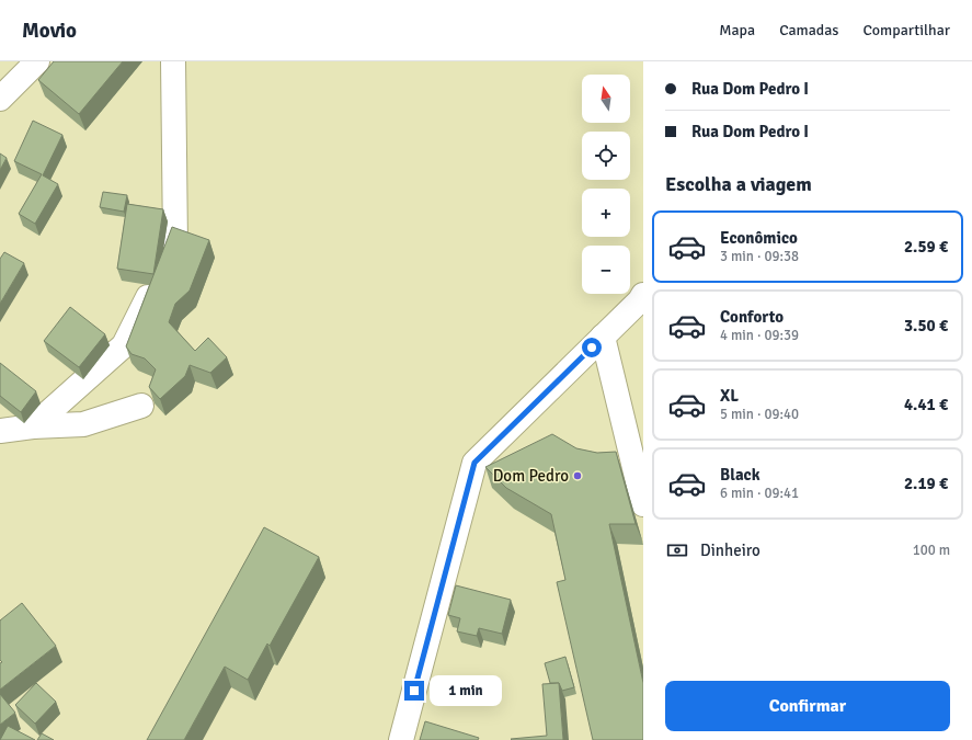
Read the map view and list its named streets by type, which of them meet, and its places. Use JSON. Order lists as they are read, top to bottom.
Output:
{
  "places": ["Dom Pedro"],
  "north": "top",
  "page": {
    "header": "Movio",
    "nav": ["Mapa", "Camadas", "Compartilhar"],
    "banner": ["Rua Dom Pedro I", "Rua Dom Pedro I"],
    "map_buttons": ["+", "−"],
    "heading": "Escolha a viagem",
    "list": [
      {
        "name": "Econômico",
        "note": "3 min · 09:38",
        "value": "2.59 €"
      },
      {
        "name": "Conforto",
        "note": "4 min · 09:39",
        "value": "3.50 €"
      },
      {
        "name": "XL",
        "note": "5 min · 09:40",
        "value": "4.41 €"
      },
      {
        "name": "Black",
        "note": "6 min · 09:41",
        "value": "2.19 €"
      }
    ],
    "pay": ["Dinheiro", "100 m"],
    "buttons": "Confirmar",
    "bubble": "1 min"
  }
}
